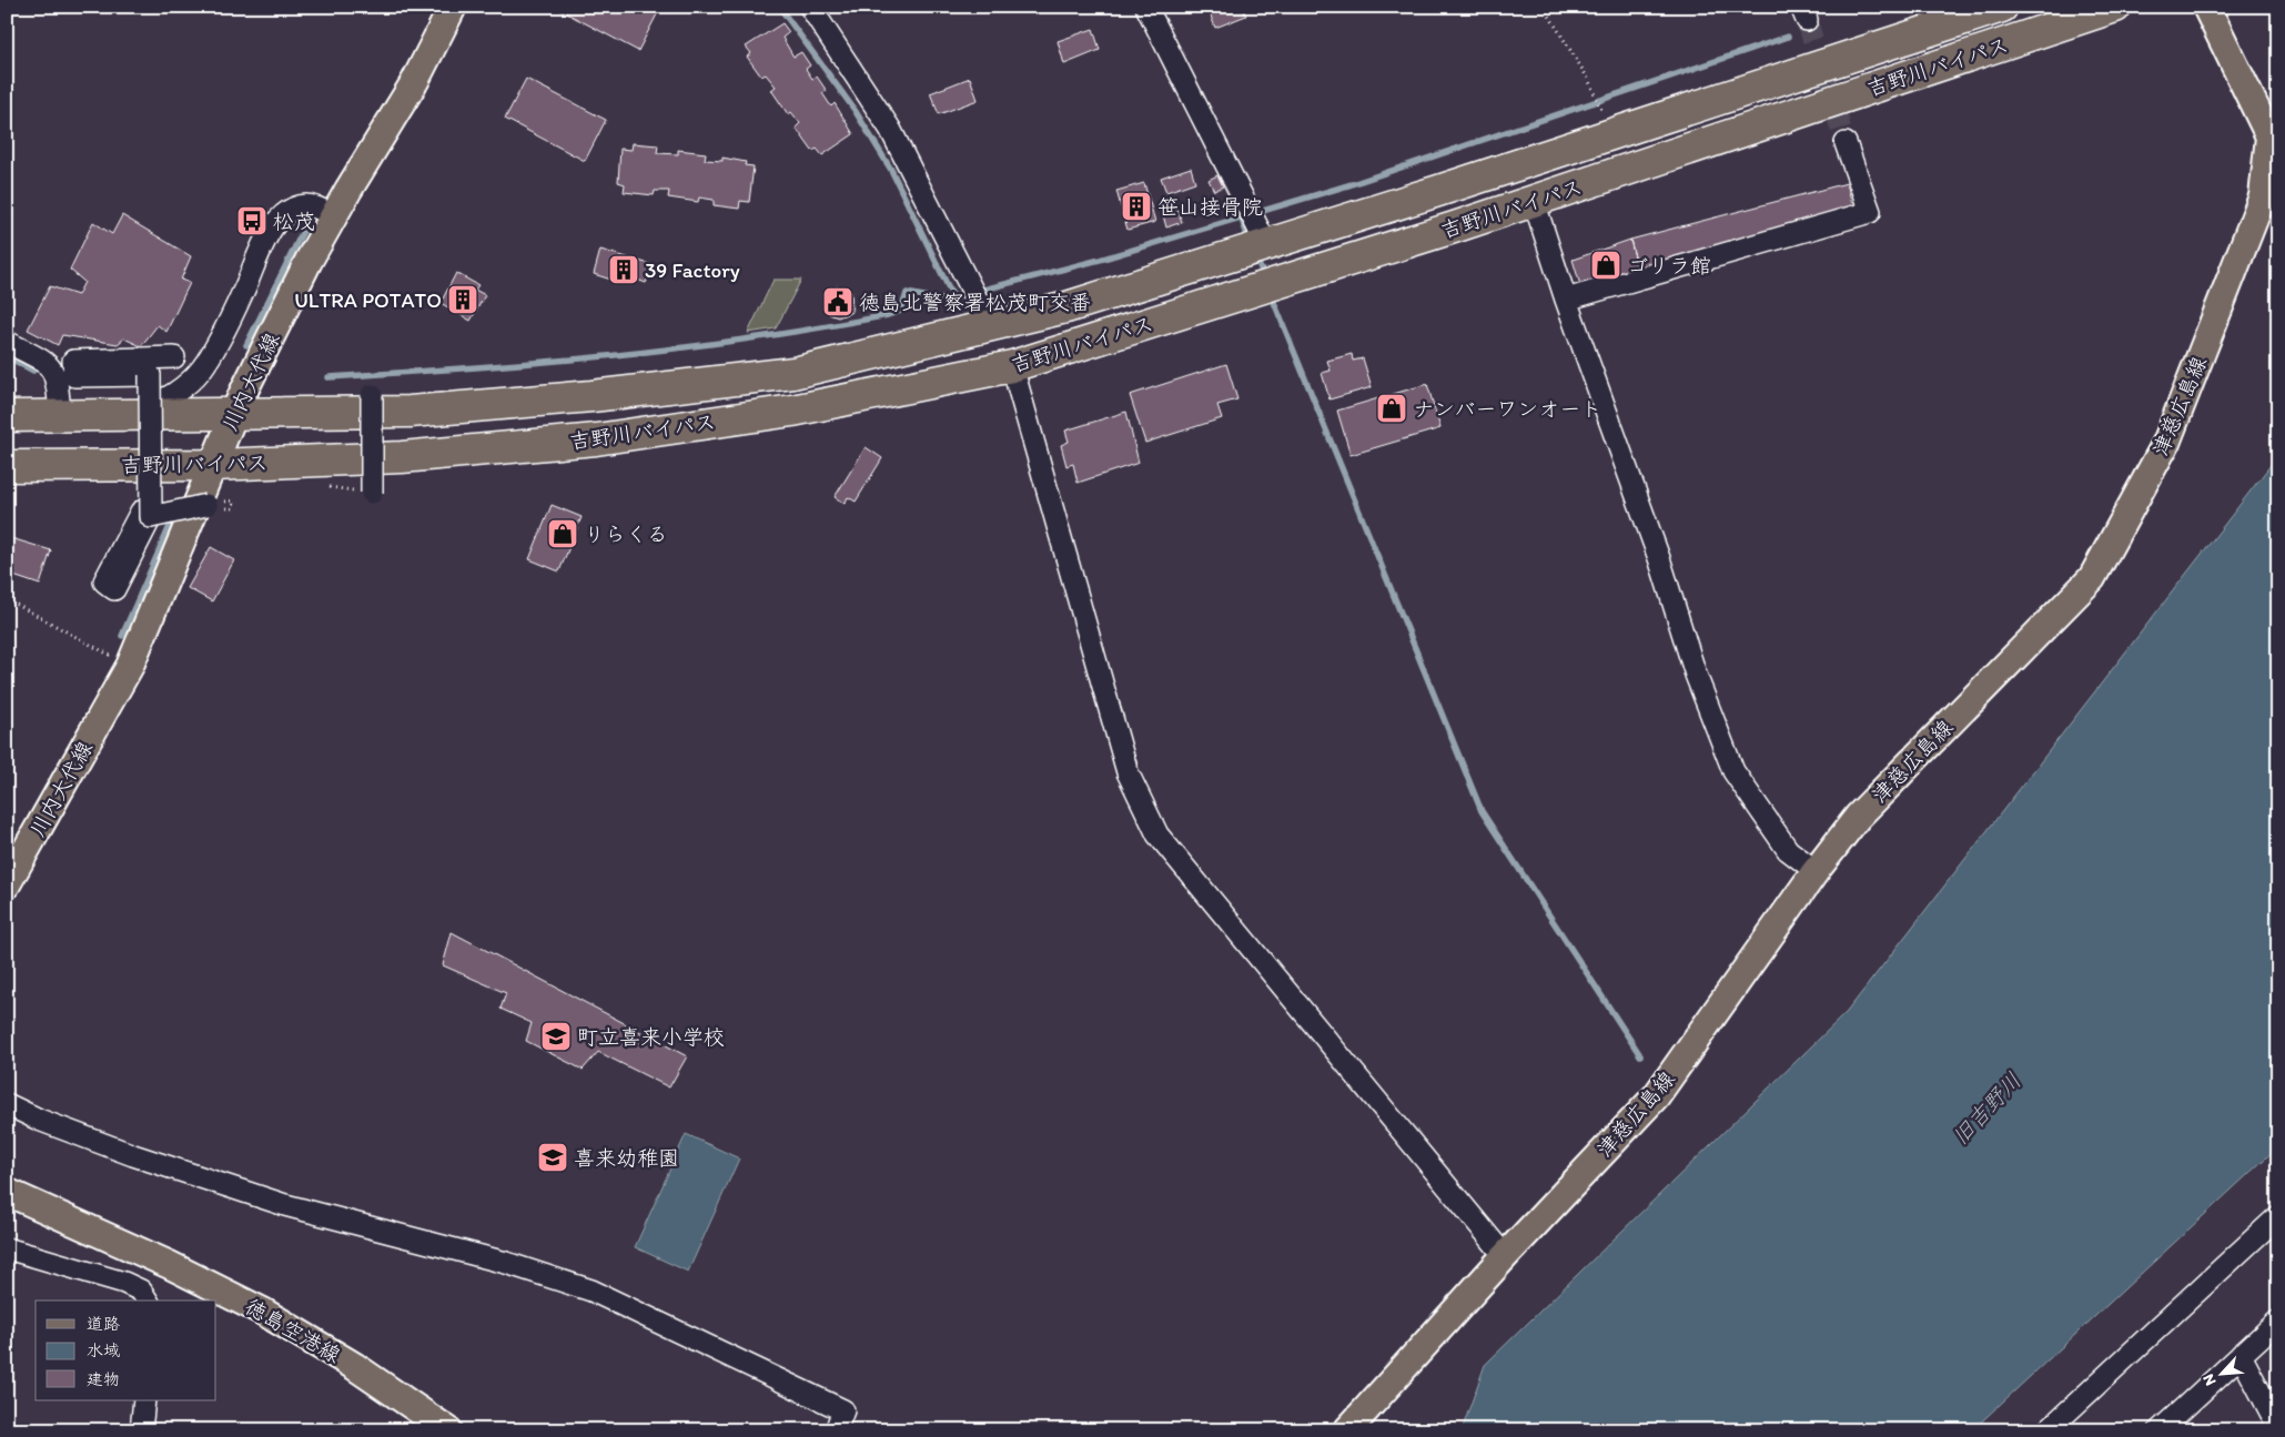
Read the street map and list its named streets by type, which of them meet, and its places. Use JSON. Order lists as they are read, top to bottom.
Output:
{
  "streets": {
    "highway": ["吉野川バイパス"],
    "main road": ["川内大代線", "津慈広島線", "徳島空港線"]
  },
  "crossings": [
    ["吉野川バイパス", "川内大代線"]
  ],
  "water": ["旧吉野川"],
  "places": {
    "building": ["笹山接骨院", "39 Factory", "ULTRA POTATO"],
    "bus stop": ["松茂"],
    "shop": ["ゴリラ館", "ナンバーワンオート", "りらくる"],
    "public building": ["徳島北警察署松茂町交番"],
    "school or university": ["町立喜来小学校", "喜来幼稚園"]
  },
  "legend": ["道路", "水域", "建物"],
  "north": "bottom left"
}
